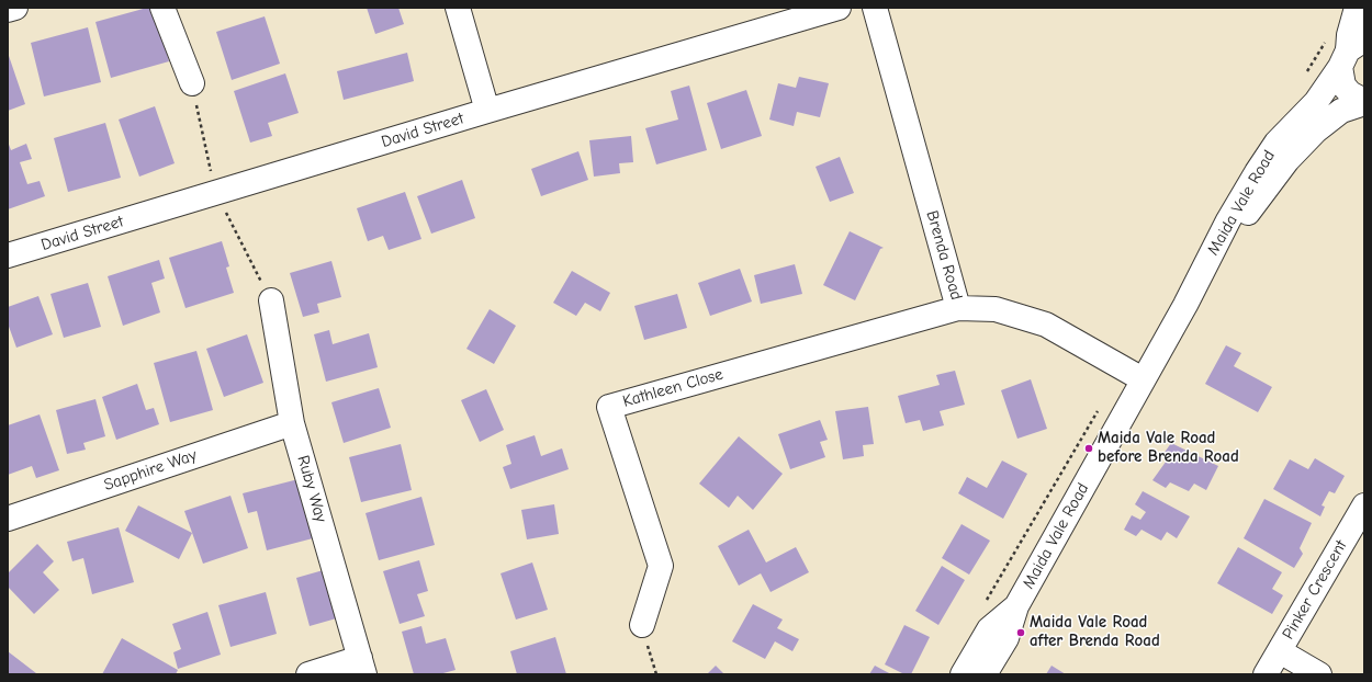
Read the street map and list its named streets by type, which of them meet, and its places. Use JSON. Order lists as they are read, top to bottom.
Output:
{
  "streets": {
    "street": [
      "David Street",
      "Maida Vale Road",
      "Brenda Road",
      "Kathleen Close",
      "Sapphire Way",
      "Ruby Way",
      "Pinker Crescent"
    ]
  },
  "crossings": [
    ["Maida Vale Road", "Brenda Road"],
    ["Brenda Road", "Kathleen Close"],
    ["Sapphire Way", "Ruby Way"]
  ],
  "places": ["Maida Vale Road before Brenda Road", "Maida Vale Road after Brenda Road"]
}
